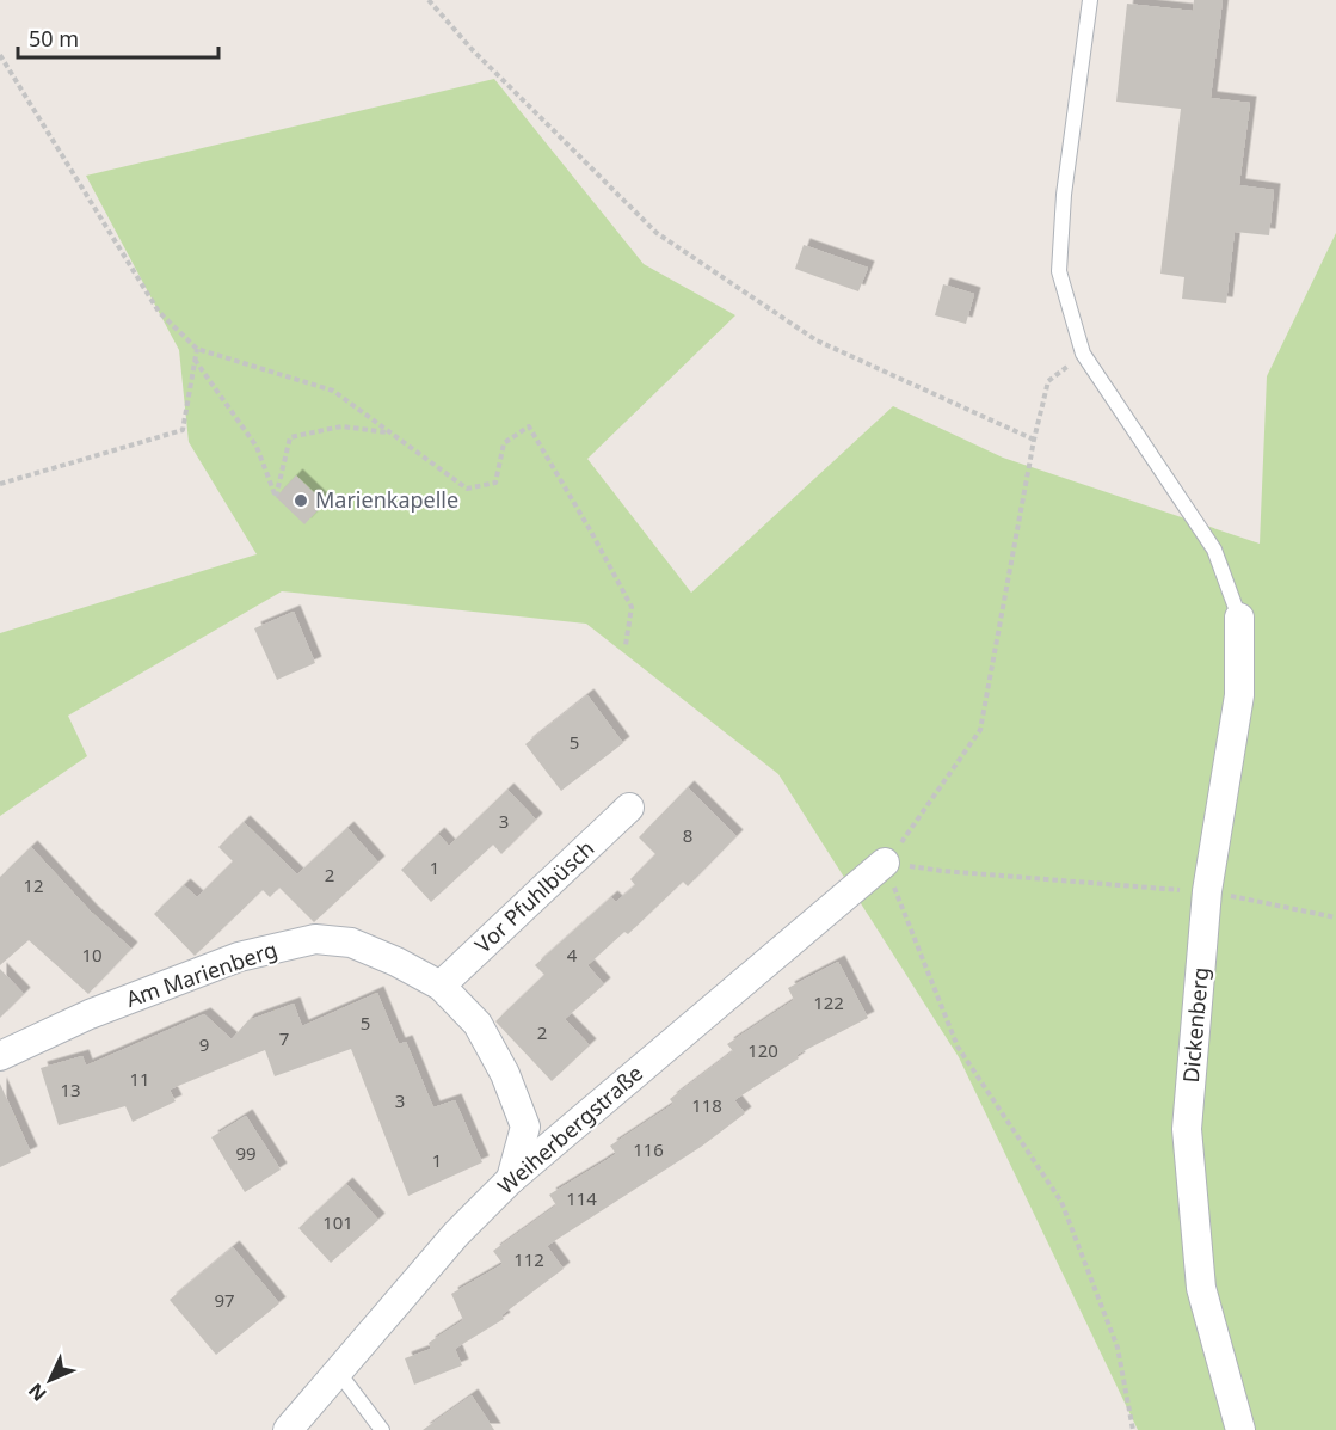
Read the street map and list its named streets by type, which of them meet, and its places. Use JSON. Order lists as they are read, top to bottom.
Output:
{
  "streets": {
    "street": [
      "Vor Pfuhlbüsch",
      "Am Marienberg",
      "Dickenberg",
      "Weiherbergstraße"
    ]
  },
  "crossings": [
    ["Vor Pfuhlbüsch", "Am Marienberg"],
    ["Am Marienberg", "Weiherbergstraße"]
  ],
  "places": ["Marienkapelle"],
  "house_numbers": [
    "5",
    "3",
    "8",
    "1",
    "2",
    "12",
    "10",
    "4",
    "122",
    "5",
    "2",
    "7",
    "9",
    "120",
    "11",
    "13",
    "3",
    "118",
    "116",
    "99",
    "1",
    "114",
    "101",
    "112",
    "97"
  ],
  "scale_bar": "50 m",
  "north": "bottom left"
}
